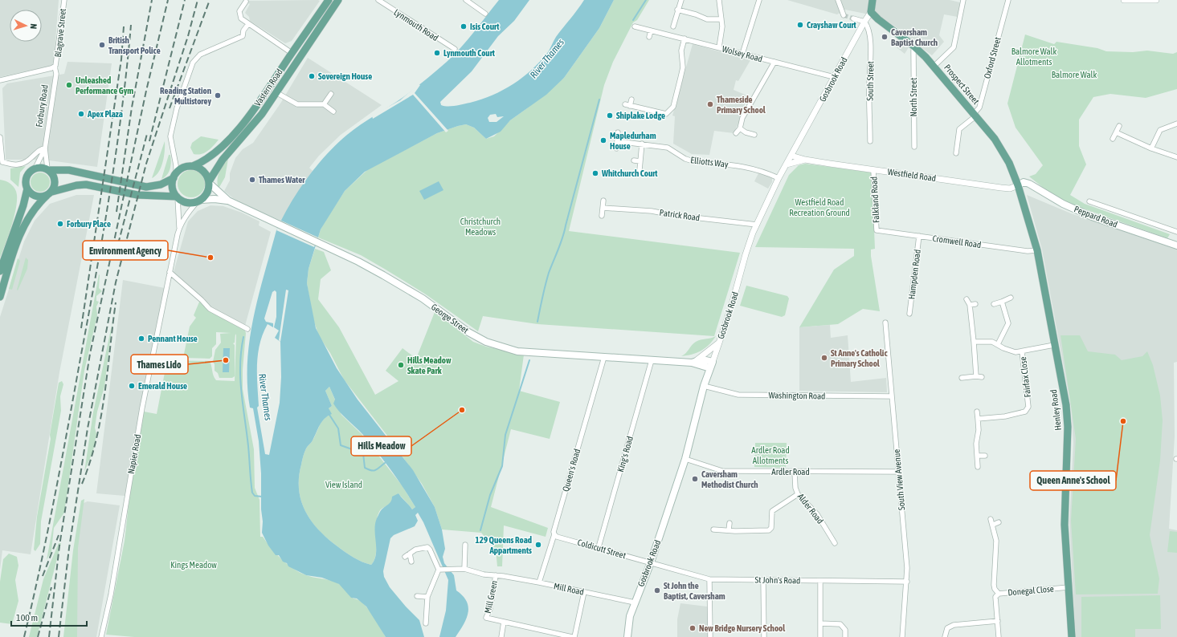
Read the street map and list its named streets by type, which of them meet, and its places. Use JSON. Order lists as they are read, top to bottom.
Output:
{
  "streets": {
    "main road": [
      "Gosbrook Road",
      "Prospect Street",
      "Vastern Road",
      "Peppard Road",
      "George Street",
      "Henley Road"
    ],
    "street": [
      "Lynmouth Road",
      "Blagrave Street",
      "Wolsey Road",
      "Oxford Street",
      "South Street",
      "North Street",
      "Forbury Road",
      "Elliotts Way",
      "Westfield Road",
      "Falkland Road",
      "Patrick Road",
      "Cromwell Road",
      "Hampden Road",
      "Fairfax Close",
      "Washington Road",
      "Napier Road",
      "King's Road",
      "Queen's Road",
      "Ardler Road",
      "South View Avenue",
      "Alder Road",
      "Coldicutt Street",
      "St John's Road",
      "Mill Road",
      "Donegal Close",
      "Mill Green"
    ]
  },
  "crossings": [
    ["Blagrave Street", "Forbury Road"],
    ["Wolsey Road", "Gosbrook Road"],
    ["Oxford Street", "Prospect Street"],
    ["Gosbrook Road", "South Street"],
    ["Gosbrook Road", "Prospect Street"],
    ["Gosbrook Road", "Elliotts Way"],
    ["Gosbrook Road", "Westfield Road"],
    ["Gosbrook Road", "Patrick Road"],
    ["Gosbrook Road", "George Street"],
    ["Gosbrook Road", "Washington Road"],
    ["Gosbrook Road", "Ardler Road"],
    ["Gosbrook Road", "Coldicutt Street"],
    ["Gosbrook Road", "St John's Road"],
    ["Gosbrook Road", "Mill Road"],
    ["Prospect Street", "North Street"],
    ["Prospect Street", "Westfield Road"],
    ["Prospect Street", "Peppard Road"],
    ["Prospect Street", "Henley Road"],
    ["Vastern Road", "George Street"],
    ["Westfield Road", "Falkland Road"],
    ["Westfield Road", "Peppard Road"],
    ["Westfield Road", "Henley Road"],
    ["Falkland Road", "Cromwell Road"],
    ["Peppard Road", "Henley Road"],
    ["Cromwell Road", "Hampden Road"],
    ["Cromwell Road", "Henley Road"],
    ["George Street", "King's Road"],
    ["George Street", "Queen's Road"],
    ["Washington Road", "South View Avenue"],
    ["Henley Road", "Donegal Close"],
    ["King's Road", "Coldicutt Street"],
    ["Queen's Road", "Coldicutt Street"],
    ["Queen's Road", "Mill Road"],
    ["Ardler Road", "South View Avenue"],
    ["Ardler Road", "Alder Road"],
    ["South View Avenue", "St John's Road"],
    ["Coldicutt Street", "St John's Road"],
    ["Mill Road", "Mill Green"]
  ],
  "water": ["River Thames"],
  "parks": [
    "Balmore Walk Allotments",
    "Balmore Walk",
    "Westfield Road Recreation Ground",
    "Christchurch Meadows",
    "Ardler Road Allotments",
    "View Island",
    "Kings Meadow"
  ],
  "places": [
    "Crayshaw Court",
    "Isis Court",
    "Caversham Baptist Church",
    "British Transport Police",
    "Lynmouth Court",
    "Sovereign House",
    "Unleashed Performance Gym",
    "Reading Station Multistorey",
    "Thameside Primary School",
    "Apex Plaza",
    "Shiplake Lodge",
    "Mapledurham House",
    "Whitchurch Court",
    "Thames Water",
    "Forbury Place",
    "Environment Agency",
    "Pennant House",
    "St Anne's Catholic Primary School",
    "Thames Lido",
    "Hills Meadow Skate Park",
    "Emerald House",
    "Hills Meadow",
    "Queen Anne's School",
    "Caversham Methodist Church",
    "129 Queens Road Appartments",
    "St John the Baptist, Caversham",
    "New Bridge Nursery School"
  ],
  "scale_bar": "100 m",
  "north": "right"
}
